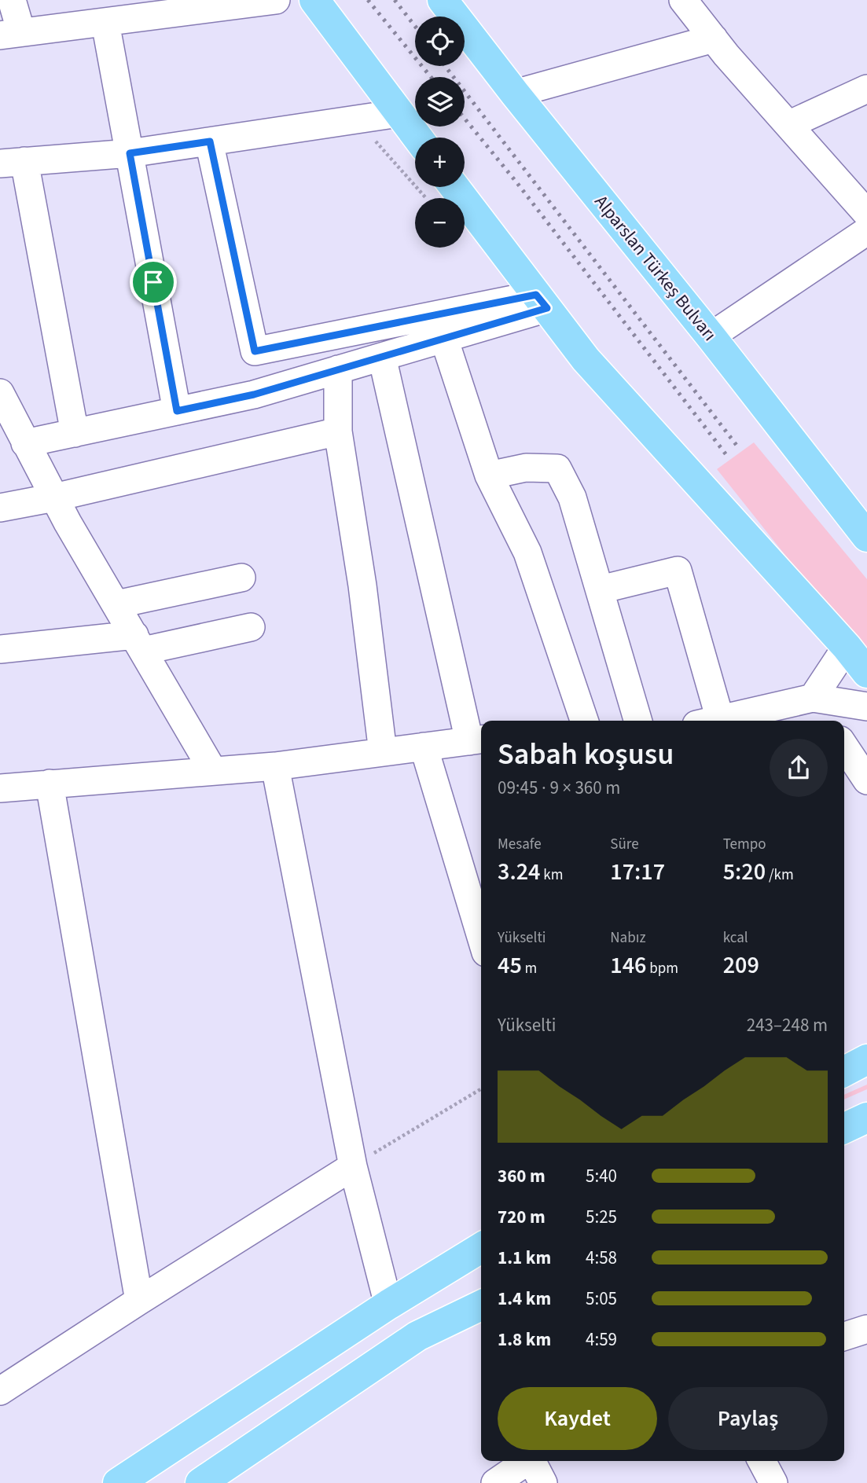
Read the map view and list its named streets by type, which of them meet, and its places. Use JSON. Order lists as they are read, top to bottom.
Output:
{
  "streets": {
    "main road": ["Alparslan Türkeş Bulvarı"]
  },
  "page": {
    "map_buttons": ["+", "−"],
    "heading": ["Sabah koşusu", "09:45 · 9 × 360 m"],
    "stats": [
      ["Mesafe", "3.24 km"],
      ["Süre", "17:17"],
      ["Tempo", "5:20 /km"],
      ["Yükselti", "45 m"],
      ["Nabız", "146 bpm"],
      ["kcal", "209"]
    ],
    "chart": ["Yükselti", "243–248 m"],
    "list": [
      {
        "name": "360 m",
        "note": "5:40"
      },
      {
        "name": "720 m",
        "note": "5:25"
      },
      {
        "name": "1.1 km",
        "note": "4:58"
      },
      {
        "name": "1.4 km",
        "note": "5:05"
      },
      {
        "name": "1.8 km",
        "note": "4:59"
      }
    ],
    "buttons": ["Kaydet", "Paylaş"]
  }
}
